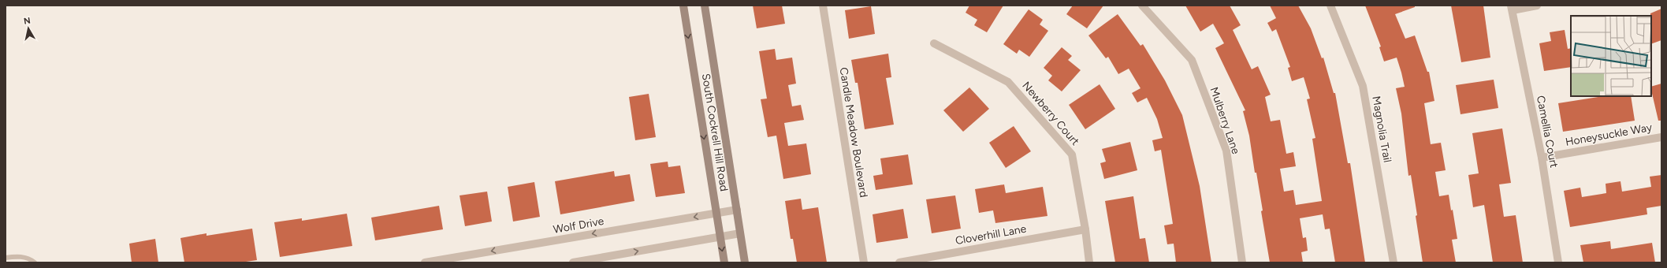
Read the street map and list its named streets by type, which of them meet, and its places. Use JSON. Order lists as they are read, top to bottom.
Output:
{
  "streets": {
    "main road": ["South Cockrell Hill Road"],
    "street": [
      "Newberry Court",
      "Mulberry Lane",
      "Magnolia Trail",
      "Camellia Court",
      "Candle Meadow Boulevard",
      "Honeysuckle Way",
      "Wolf Drive",
      "Cloverhill Lane"
    ]
  },
  "crossings": [
    ["Newberry Court", "Cloverhill Lane"],
    ["Camellia Court", "Honeysuckle Way"],
    ["South Cockrell Hill Road", "Wolf Drive"]
  ],
  "north": "top"
}
